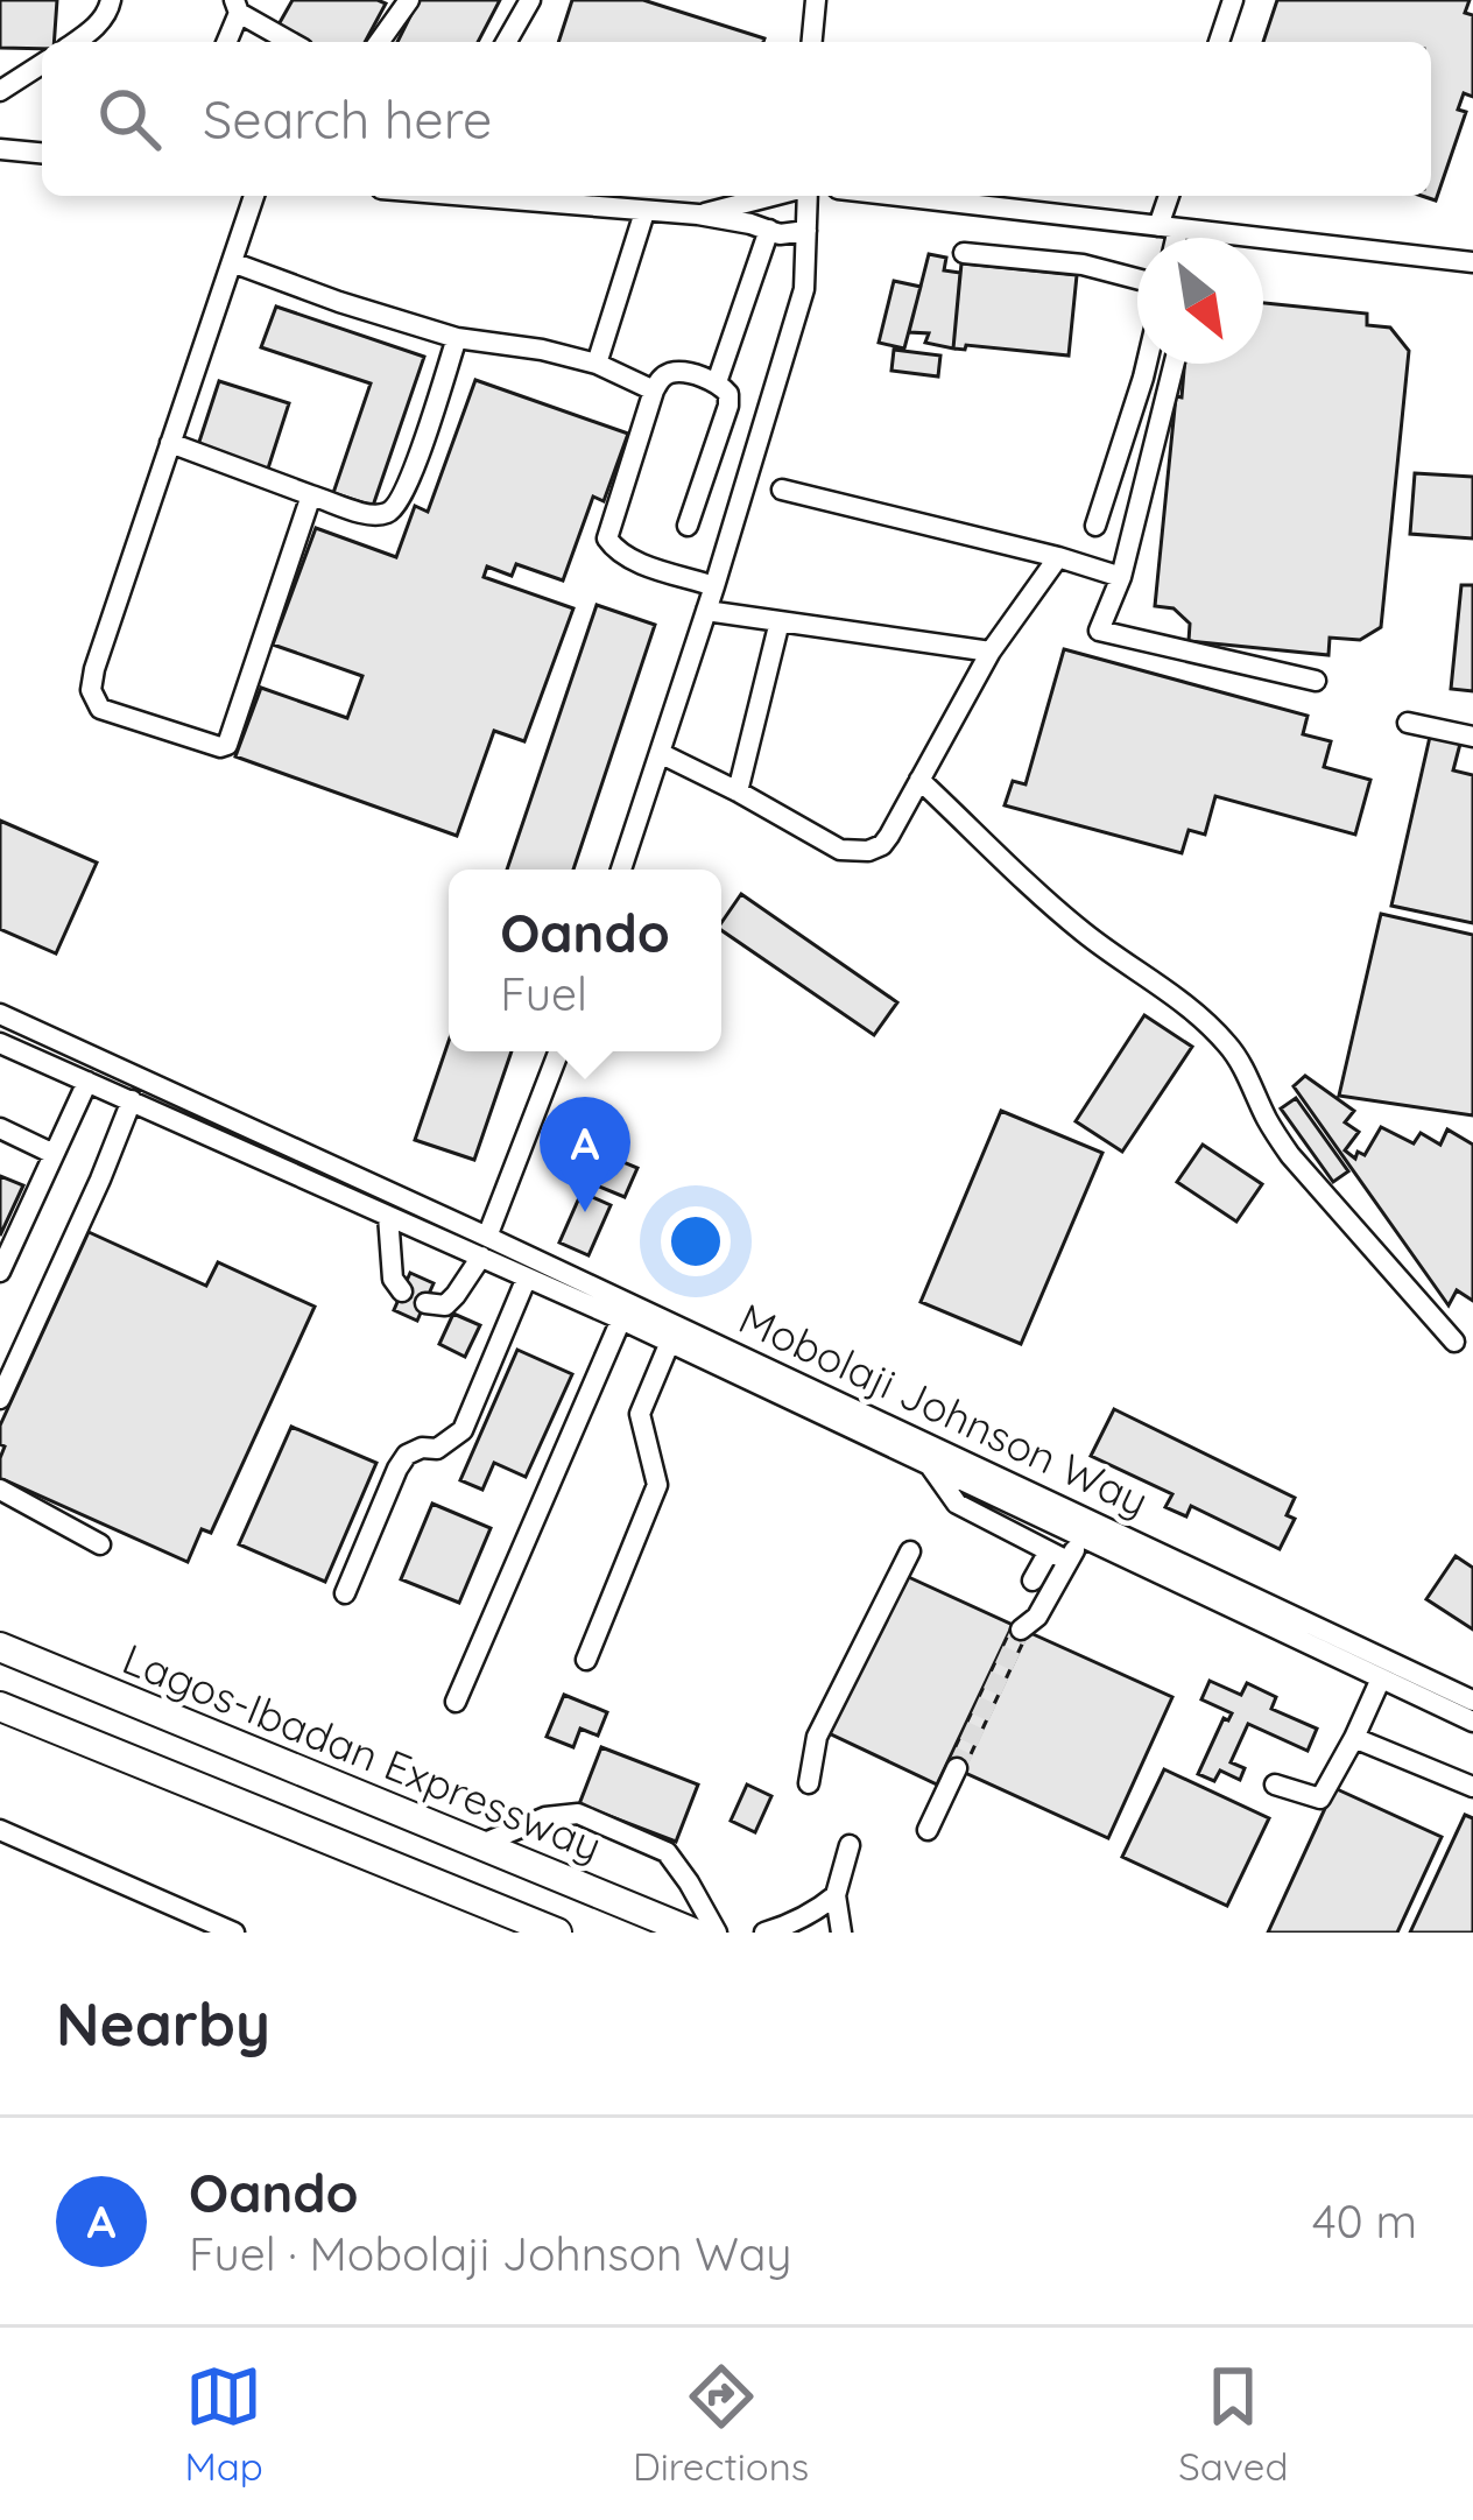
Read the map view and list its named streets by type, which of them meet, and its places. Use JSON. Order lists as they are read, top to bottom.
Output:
{
  "streets": {
    "highway": ["Lagos-Ibadan Expressway"],
    "street": ["Mobolaji Johnson Way"]
  },
  "north": "bottom right",
  "page": {
    "search": "Search here",
    "popup": ["Oando", "Fuel"],
    "pins": "A",
    "heading": "Nearby",
    "list": [
      {
        "mark": "A",
        "name": "Oando",
        "note": "Fuel · Mobolaji Johnson Way",
        "value": "40 m"
      }
    ],
    "nav": ["Map", "Directions", "Saved"]
  }
}
